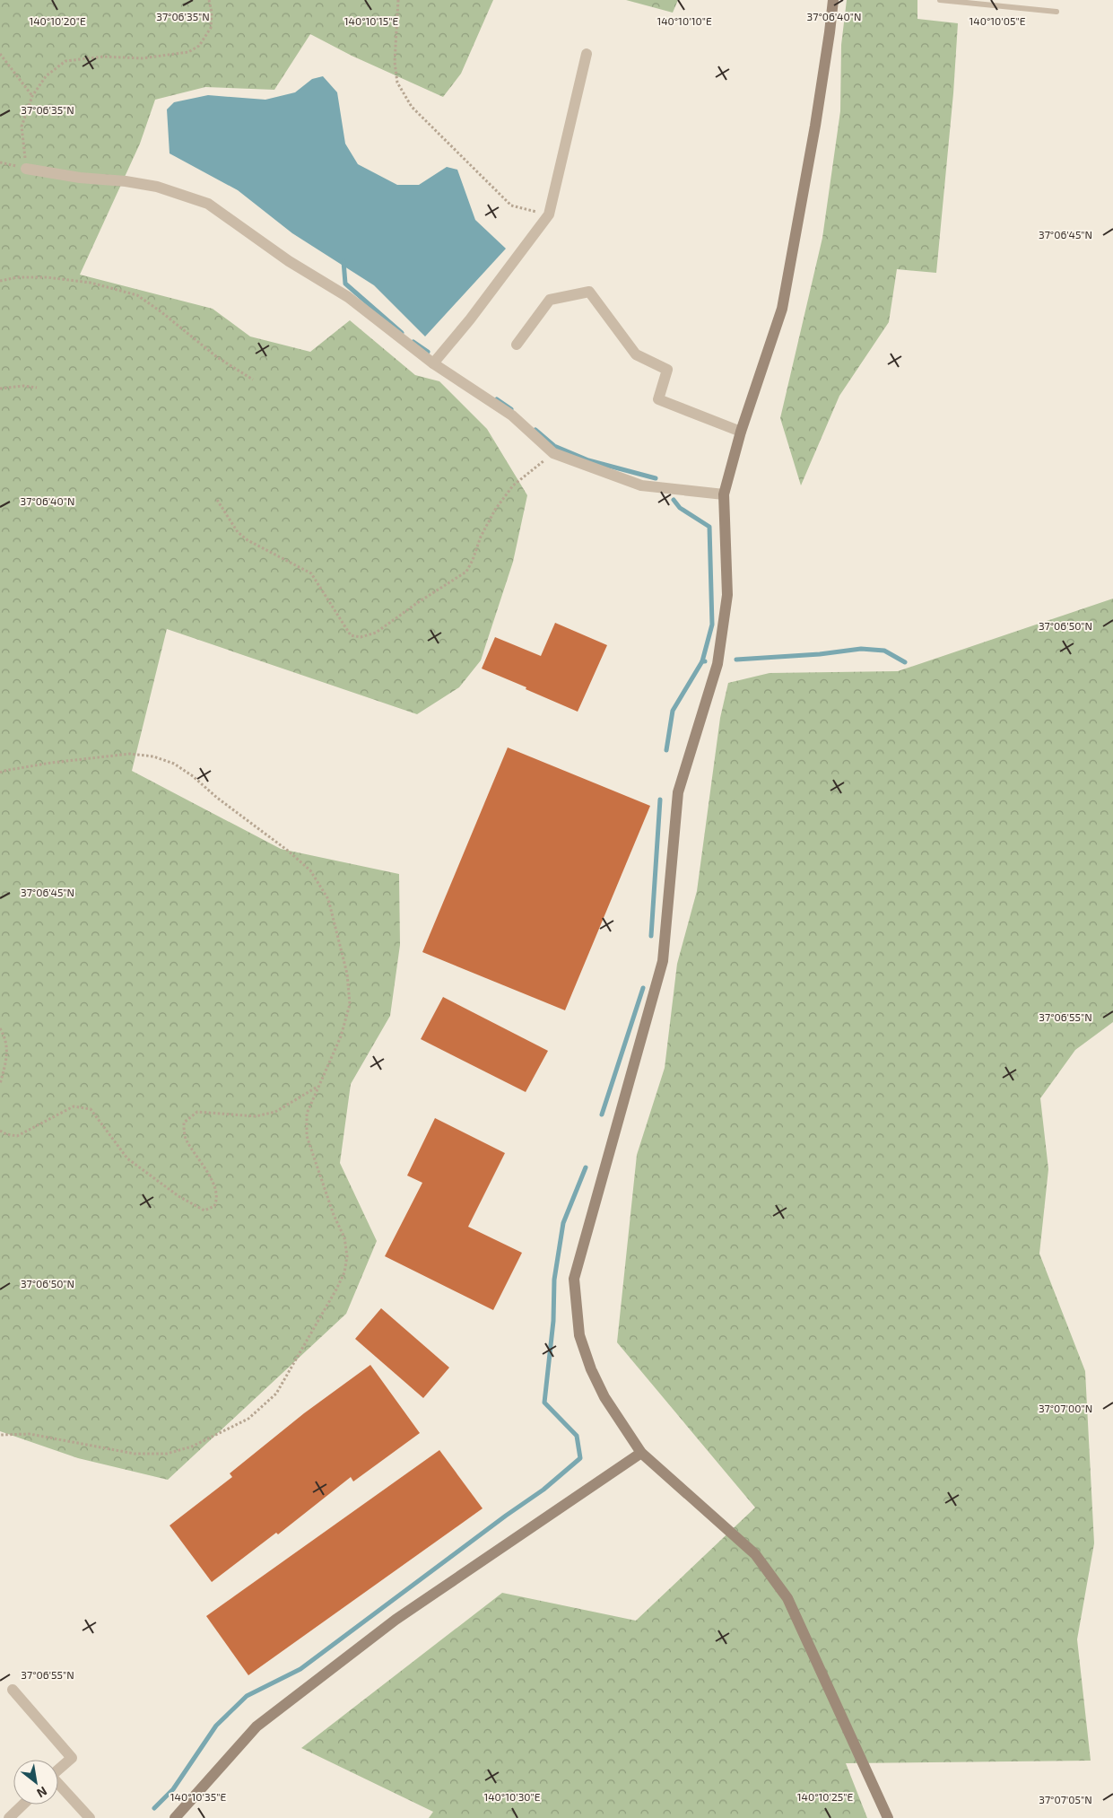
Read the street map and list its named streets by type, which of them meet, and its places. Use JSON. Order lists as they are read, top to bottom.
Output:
{
  "north": "bottom right",
  "coordinates": [
    "37°06'35\"N",
    "37°06'40\"N",
    "140°10'20\"E",
    "140°10'10\"E",
    "140°10'05\"E",
    "140°10'15\"E",
    "37°06'45\"N",
    "37°06'50\"N",
    "37°06'55\"N",
    "37°07'00\"N",
    "140°10'35\"E",
    "140°10'30\"E",
    "140°10'25\"E",
    "37°07'05\"N"
  ]
}
